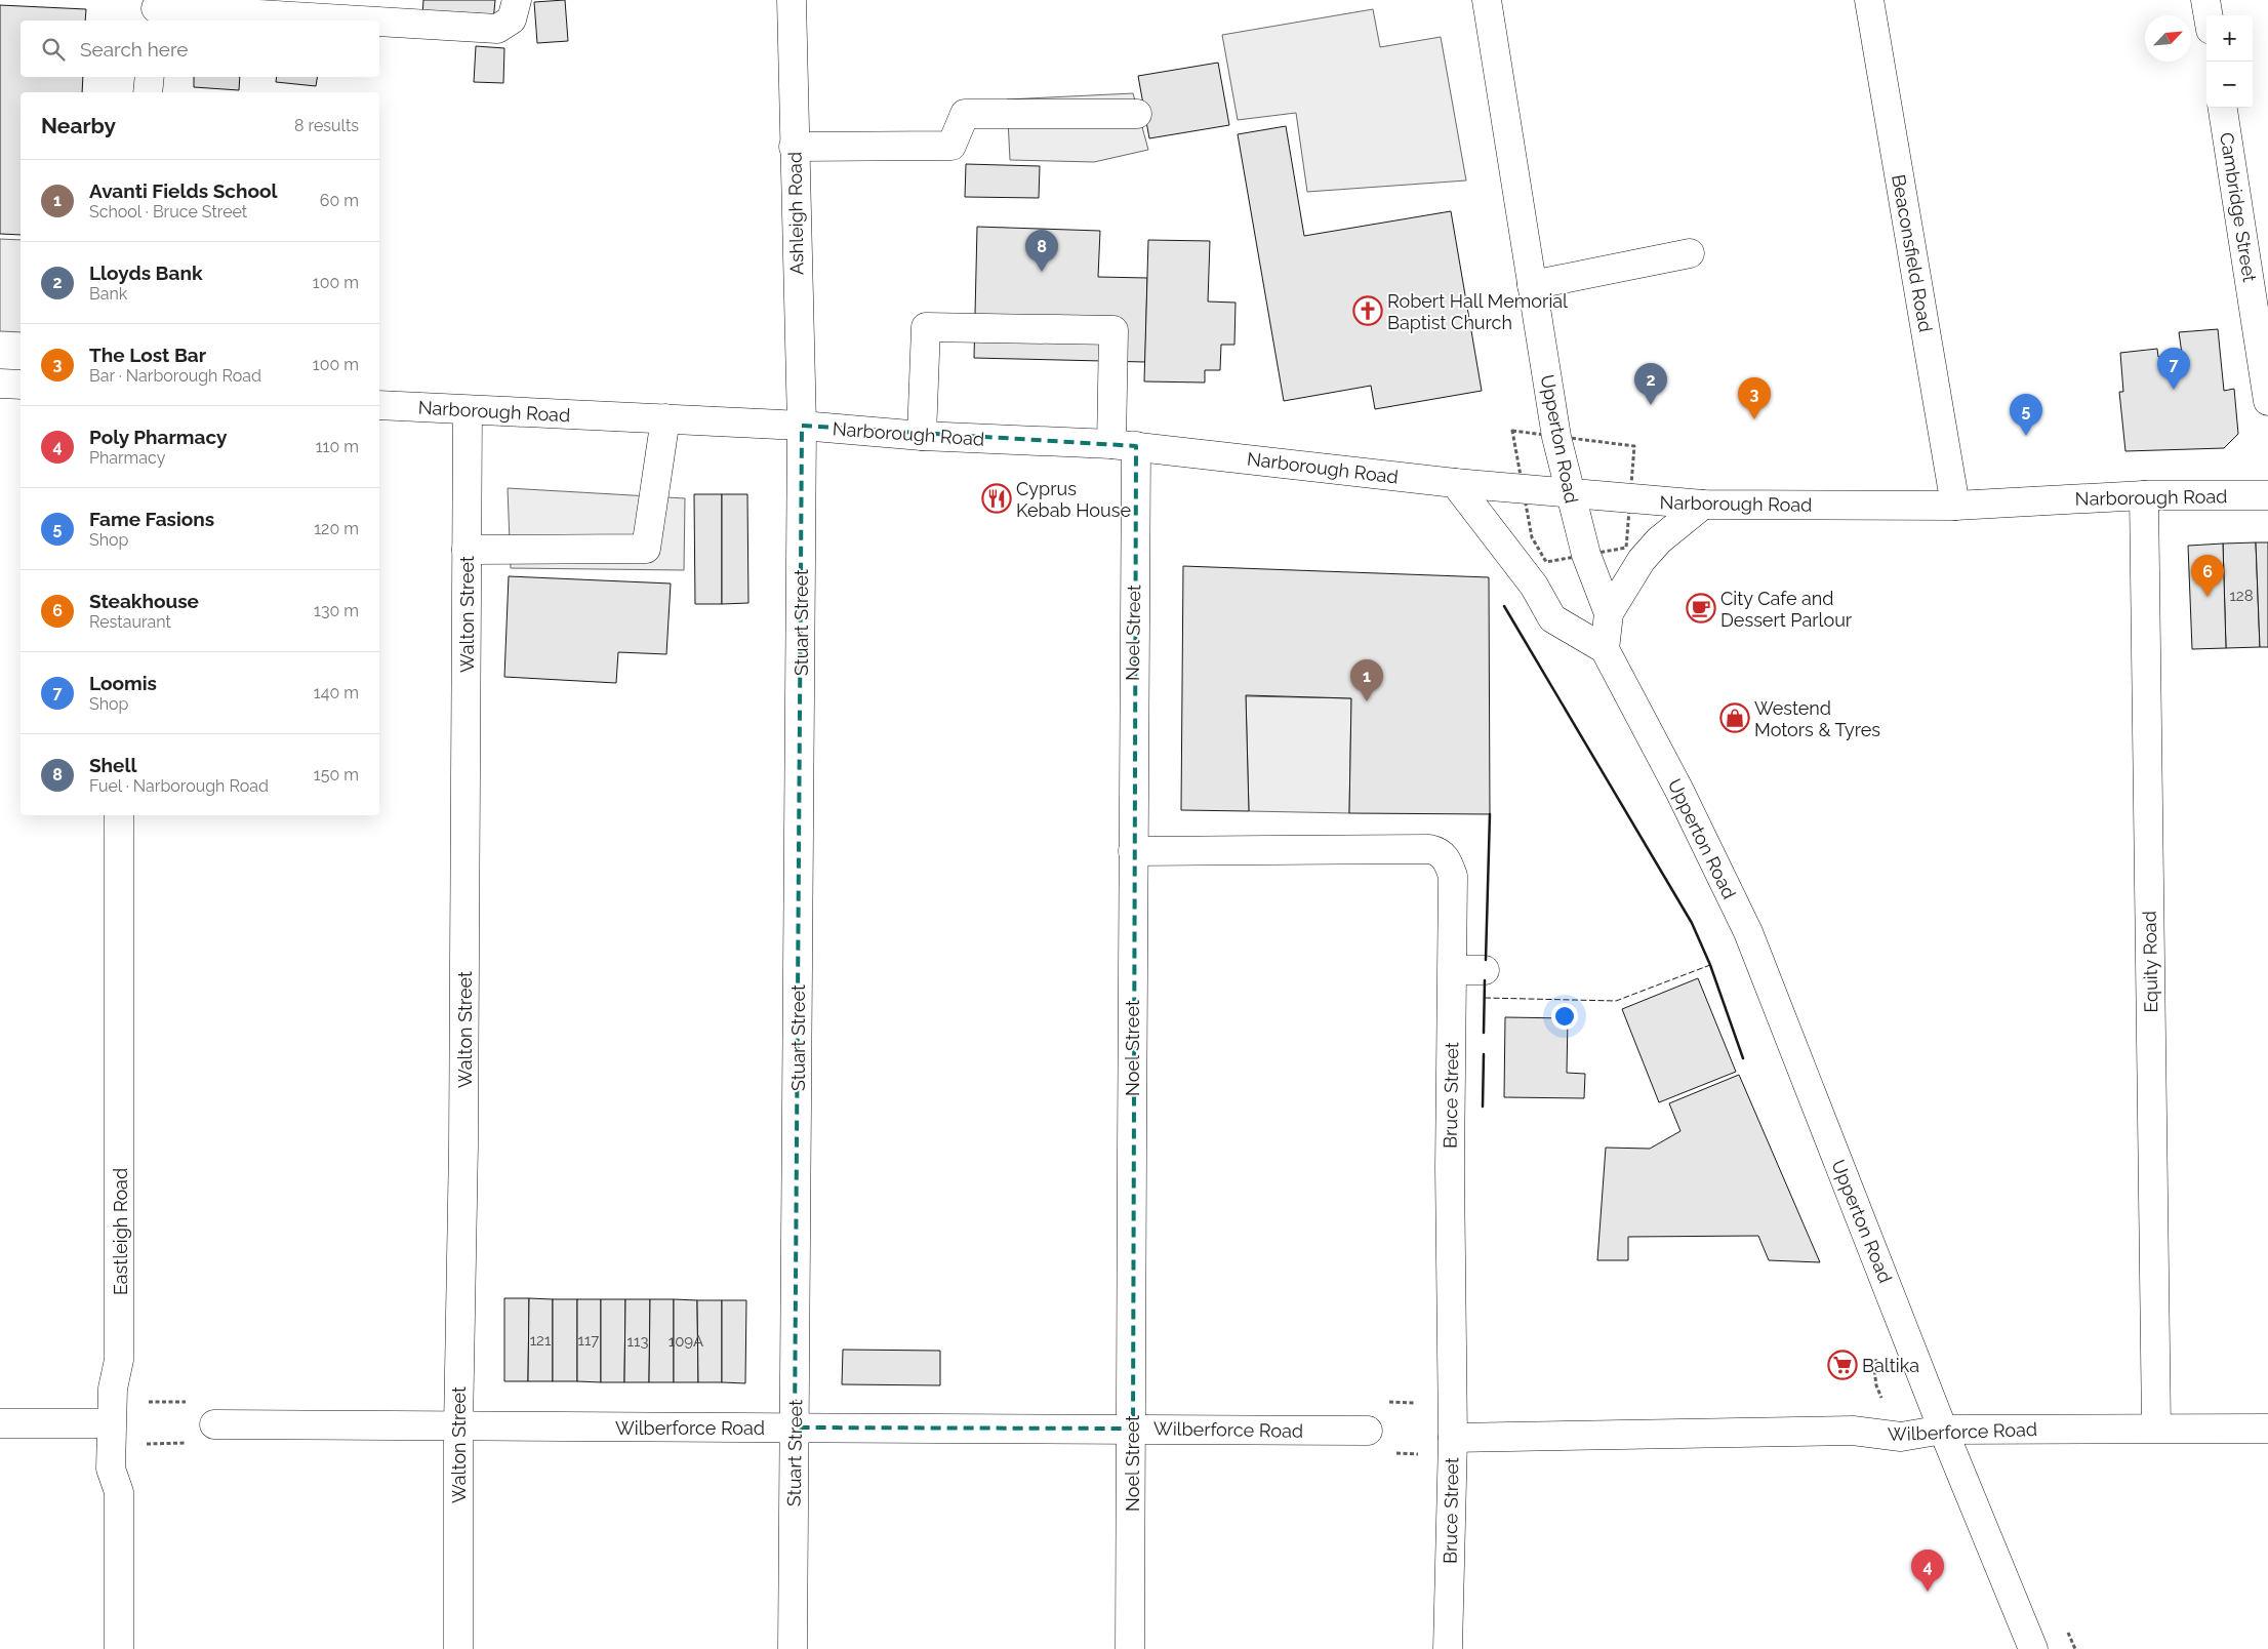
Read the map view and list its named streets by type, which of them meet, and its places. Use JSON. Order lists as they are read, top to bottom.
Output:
{
  "streets": {
    "street": [
      "Cambridge Street",
      "Ashleigh Road",
      "Beaconsfield Road",
      "Narborough Road",
      "Upperton Road",
      "Walton Street",
      "Stuart Street",
      "Noel Street",
      "Equity Road",
      "Bruce Street",
      "Eastleigh Road",
      "Wilberforce Road"
    ]
  },
  "crossings": [
    ["Ashleigh Road", "Narborough Road"],
    ["Ashleigh Road", "Stuart Street"],
    ["Beaconsfield Road", "Narborough Road"],
    ["Narborough Road", "Upperton Road"],
    ["Narborough Road", "Walton Street"],
    ["Narborough Road", "Stuart Street"],
    ["Narborough Road", "Noel Street"],
    ["Narborough Road", "Equity Road"],
    ["Upperton Road", "Wilberforce Road"],
    ["Walton Street", "Wilberforce Road"],
    ["Stuart Street", "Wilberforce Road"],
    ["Noel Street", "Bruce Street"],
    ["Noel Street", "Wilberforce Road"],
    ["Equity Road", "Wilberforce Road"],
    ["Bruce Street", "Wilberforce Road"]
  ],
  "places": {
    "church": ["Robert Hall Memorial Baptist Church"],
    "restaurant": ["Cyprus Kebab House"],
    "cafe": ["City Cafe and Dessert Parlour"],
    "shop": ["Westend Motors & Tyres"],
    "supermarket": ["Baltika"]
  },
  "house_numbers": [
    "128",
    "121",
    "117",
    "113",
    "109A"
  ],
  "north": "top right",
  "page": {
    "map_buttons": ["+", "−"],
    "search": "Search here",
    "heading": ["Nearby", "8 results"],
    "list": [
      {
        "mark": "1",
        "name": "Avanti Fields School",
        "note": "School · Bruce Street",
        "value": "60 m"
      },
      {
        "mark": "2",
        "name": "Lloyds Bank",
        "note": "Bank",
        "value": "100 m"
      },
      {
        "mark": "3",
        "name": "The Lost Bar",
        "note": "Bar · Narborough Road",
        "value": "100 m"
      },
      {
        "mark": "4",
        "name": "Poly Pharmacy",
        "note": "Pharmacy",
        "value": "110 m"
      },
      {
        "mark": "5",
        "name": "Fame Fasions",
        "note": "Shop",
        "value": "120 m"
      },
      {
        "mark": "6",
        "name": "Steakhouse",
        "note": "Restaurant",
        "value": "130 m"
      },
      {
        "mark": "7",
        "name": "Loomis",
        "note": "Shop",
        "value": "140 m"
      },
      {
        "mark": "8",
        "name": "Shell",
        "note": "Fuel · Narborough Road",
        "value": "150 m"
      }
    ],
    "pins": [
      "8",
      "7",
      "2",
      "3",
      "5",
      "6",
      "1",
      "4"
    ]
  }
}
